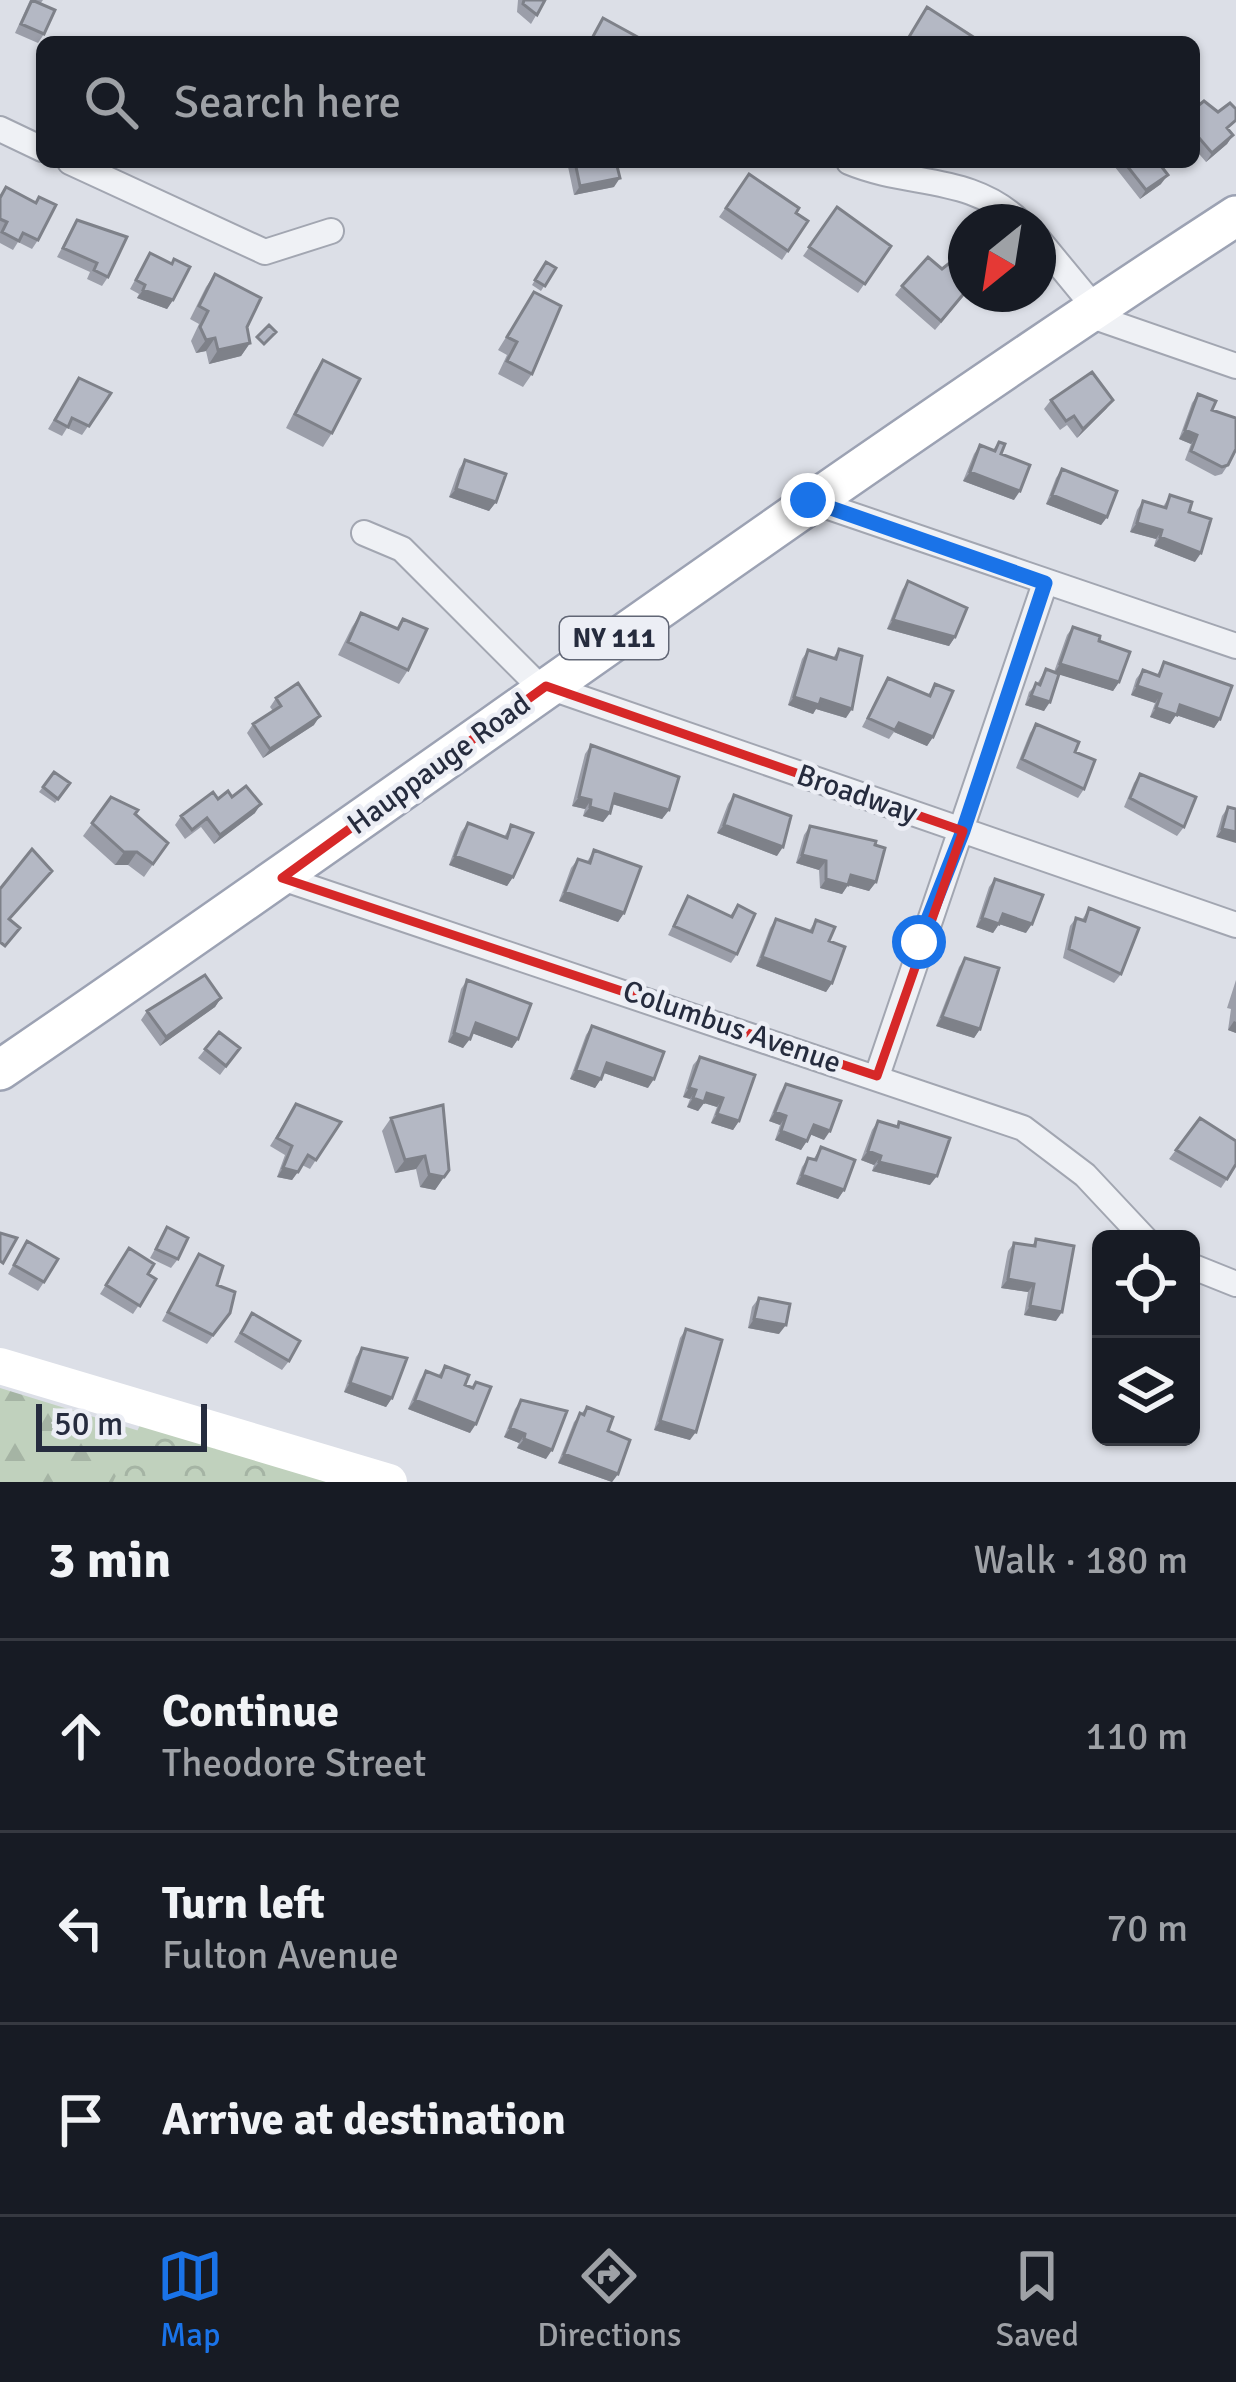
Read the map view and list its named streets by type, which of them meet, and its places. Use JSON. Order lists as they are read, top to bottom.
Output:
{
  "streets": {
    "main road": ["NY 111", "Hauppauge Road"],
    "street": ["Broadway", "Columbus Avenue"]
  },
  "crossings": [
    ["Hauppauge Road", "Broadway"],
    ["Hauppauge Road", "Columbus Avenue"]
  ],
  "scale_bar": "50 m",
  "north": "bottom left",
  "page": {
    "search": "Search here",
    "scale": "50 m",
    "heading": ["3 min", "Walk · 180 m"],
    "list": [
      ["Continue", "Theodore Street", "110 m"],
      ["Turn left", "Fulton Avenue", "70 m"],
      "Arrive at destination"
    ],
    "nav": ["Map", "Directions", "Saved"]
  }
}
